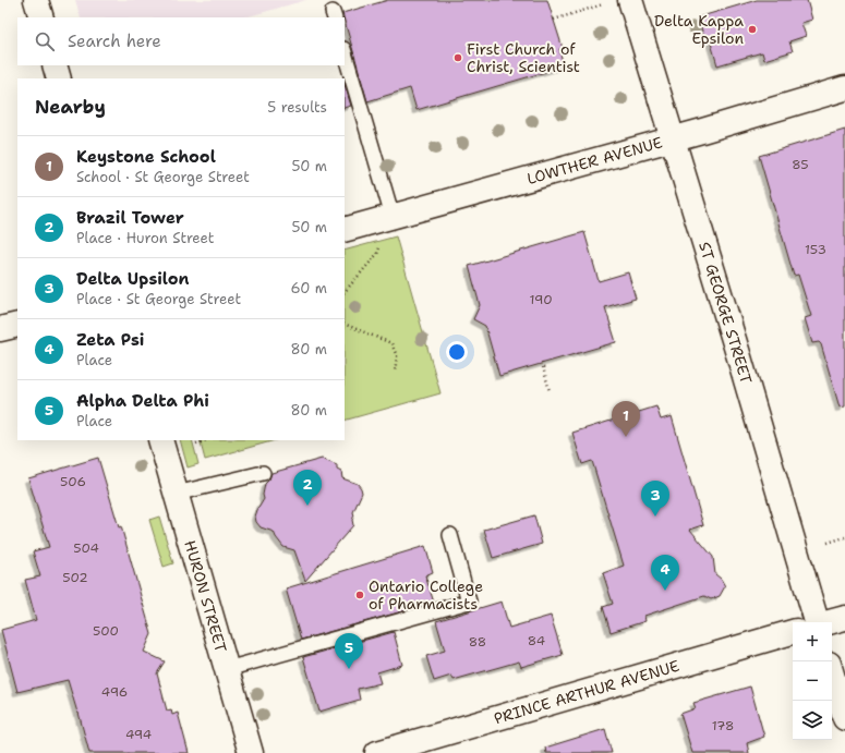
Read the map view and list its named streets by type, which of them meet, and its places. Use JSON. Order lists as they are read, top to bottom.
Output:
{
  "streets": {
    "street": [
      "LOWTHER AVENUE",
      "ST GEORGE STREET",
      "HURON STREET",
      "PRINCE ARTHUR AVENUE"
    ]
  },
  "crossings": [
    ["LOWTHER AVENUE", "ST GEORGE STREET"]
  ],
  "places": ["Delta Kappa Epsilon", "First Church of Christ, Scientist", "Ontario College of Pharmacists"],
  "house_numbers": [
    "85",
    "153",
    "190",
    "506",
    "504",
    "502",
    "500",
    "84",
    "88",
    "496",
    "178",
    "494"
  ],
  "page": {
    "search": "Search here",
    "heading": ["Nearby", "5 results"],
    "list": [
      {
        "mark": "1",
        "name": "Keystone School",
        "note": "School · St George Street",
        "value": "50 m"
      },
      {
        "mark": "2",
        "name": "Brazil Tower",
        "note": "Place · Huron Street",
        "value": "50 m"
      },
      {
        "mark": "3",
        "name": "Delta Upsilon",
        "note": "Place · St George Street",
        "value": "60 m"
      },
      {
        "mark": "4",
        "name": "Zeta Psi",
        "note": "Place",
        "value": "80 m"
      },
      {
        "mark": "5",
        "name": "Alpha Delta Phi",
        "note": "Place",
        "value": "80 m"
      }
    ],
    "pins": [
      "1",
      "2",
      "3",
      "4",
      "5"
    ],
    "map_buttons": ["+", "−"]
  }
}
